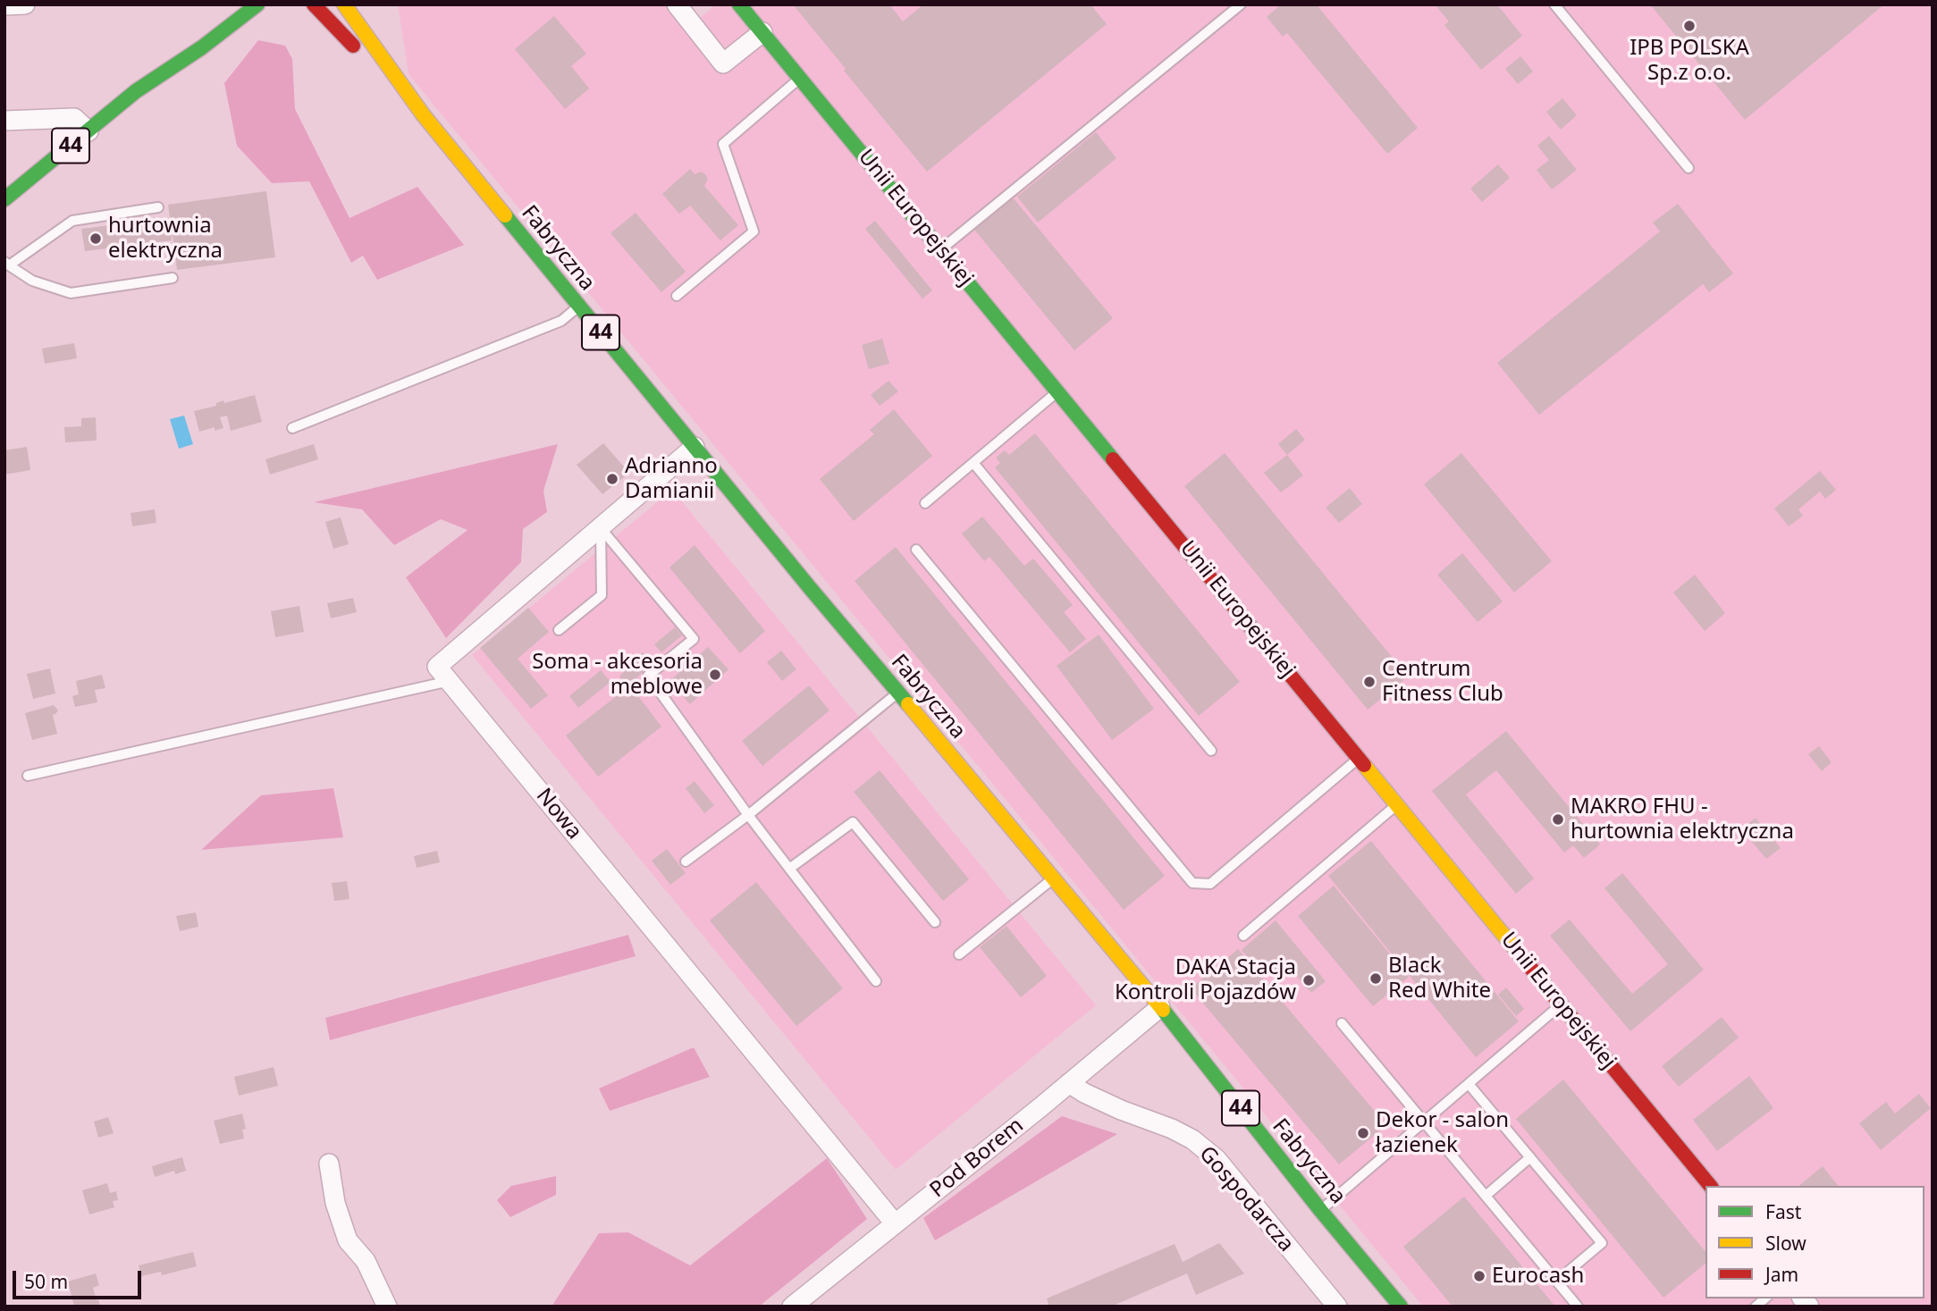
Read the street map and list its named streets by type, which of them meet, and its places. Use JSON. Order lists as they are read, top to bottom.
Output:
{
  "streets": {
    "main road": ["44", "Unii Europejskiej", "Fabryczna"],
    "street": ["Nowa", "Pod Borem", "Gospodarcza"]
  },
  "crossings": [
    ["Fabryczna", "Pod Borem"],
    ["Nowa", "Pod Borem"],
    ["Pod Borem", "Gospodarcza"]
  ],
  "places": [
    "IPB POLSKA Sp.z o.o.",
    "hurtownia elektryczna",
    "Adrianno Damianii",
    "Soma - akcesoria meblowe",
    "Centrum Fitness Club",
    "MAKRO FHU - hurtownia elektryczna",
    "Black Red White",
    "DAKA Stacja Kontroli Pojazdów",
    "Dekor - salon łazienek",
    "Eurocash"
  ],
  "legend": ["Fast", "Slow", "Jam"],
  "scale_bar": "50 m"
}
